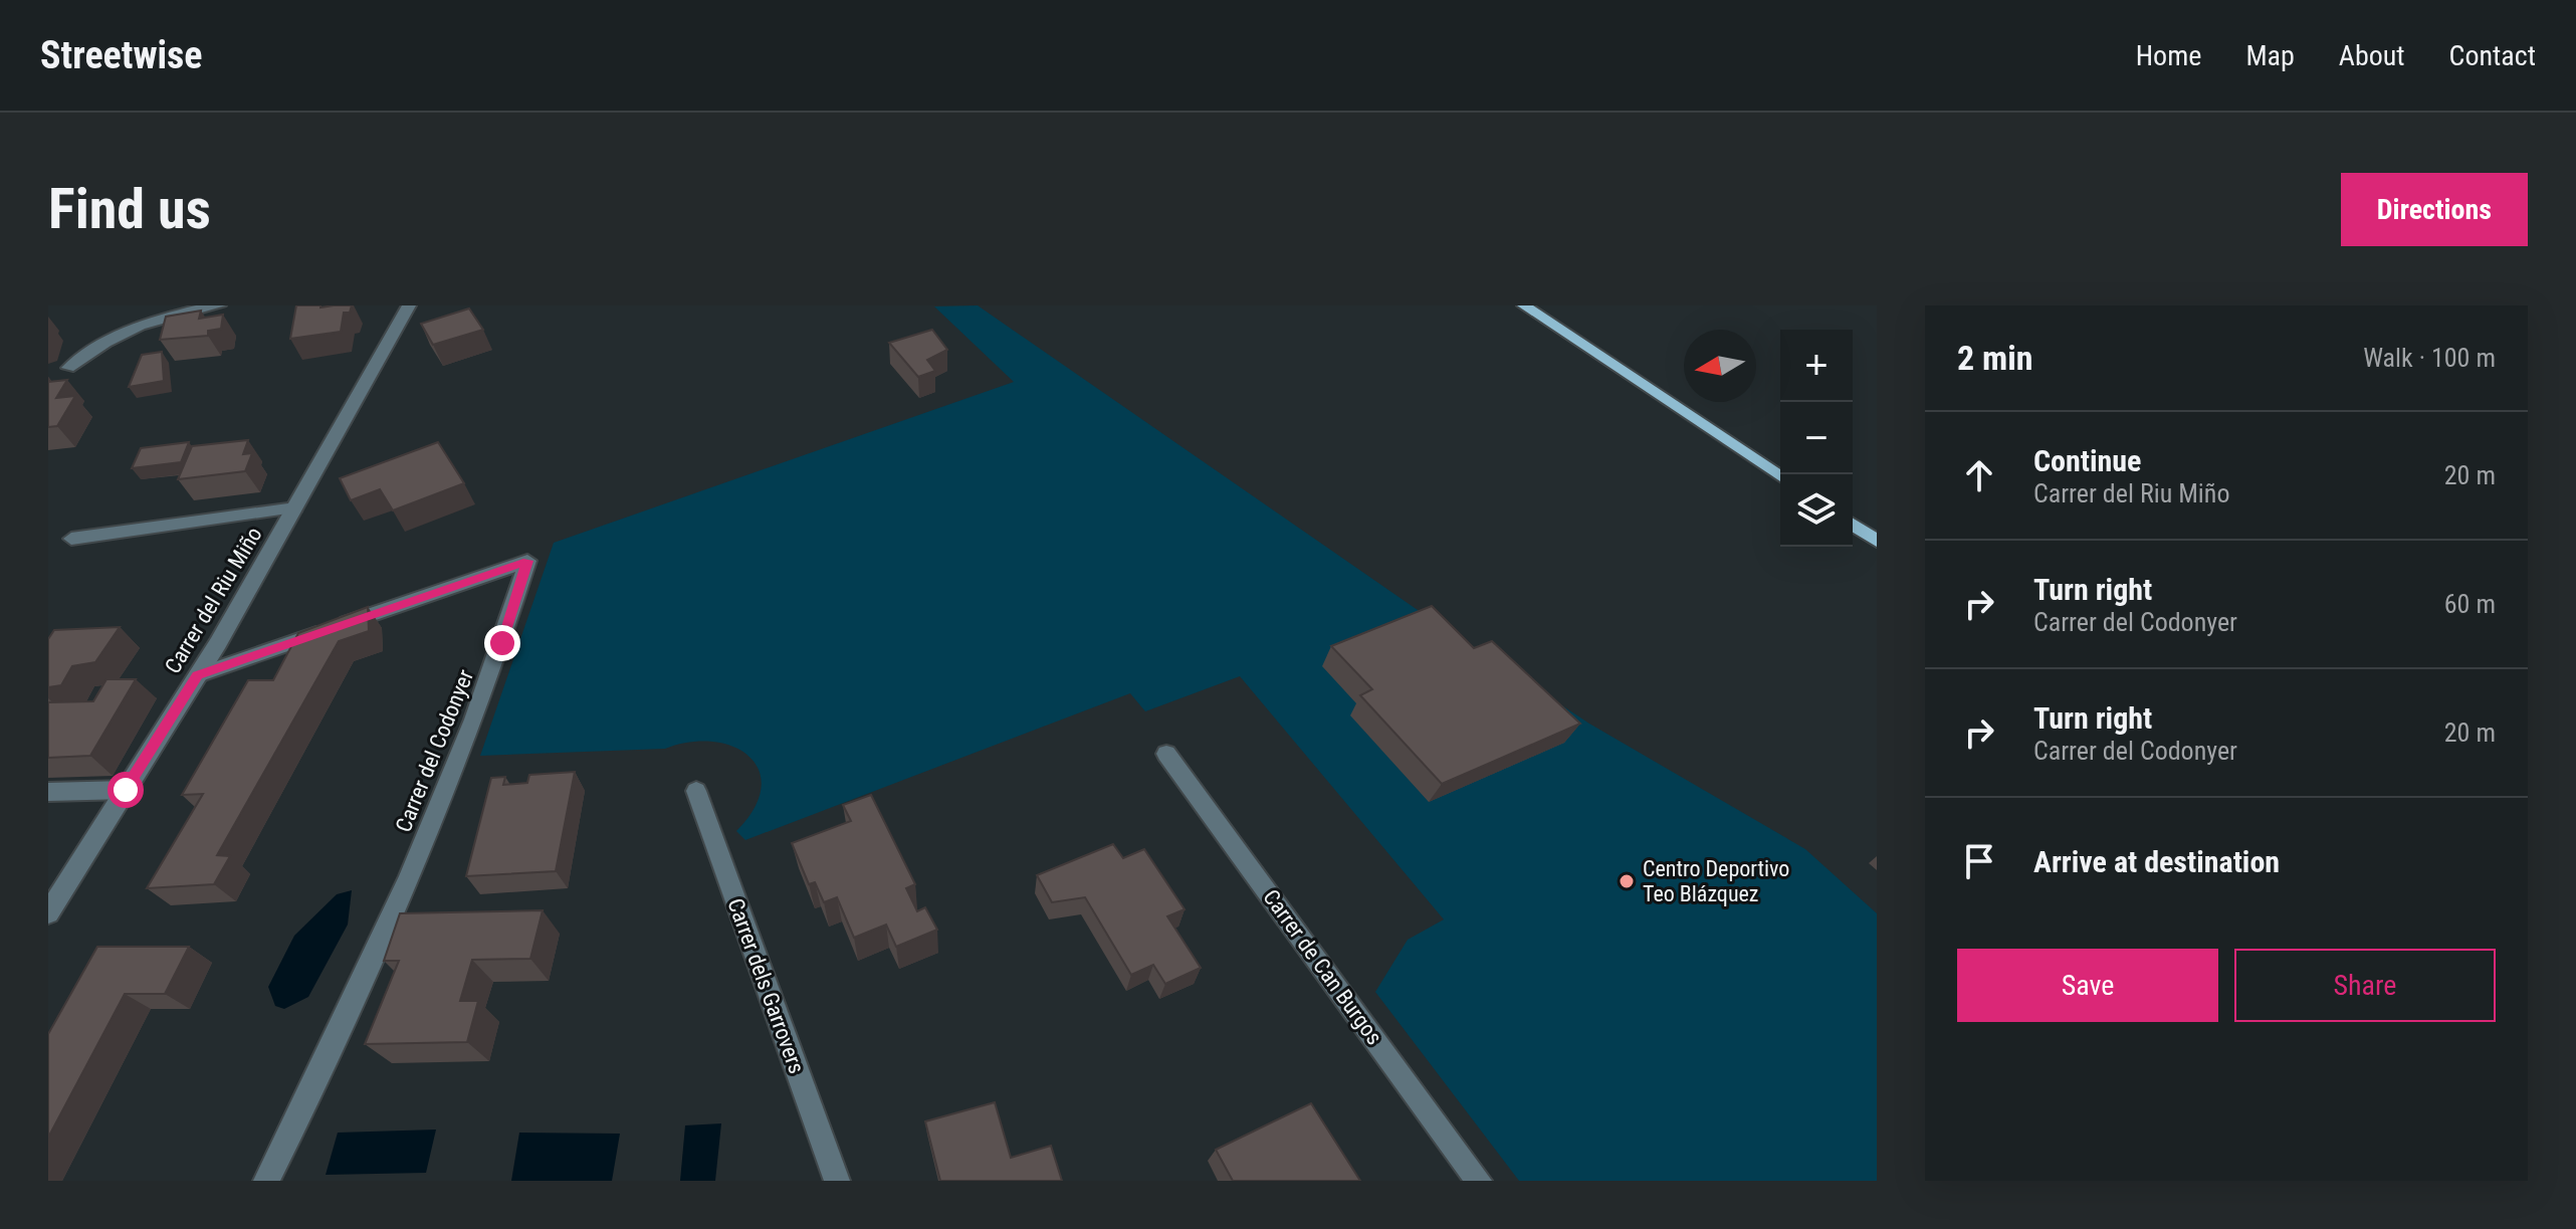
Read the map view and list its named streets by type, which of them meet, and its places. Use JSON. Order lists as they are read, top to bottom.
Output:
{
  "streets": {
    "street": [
      "Carrer del Riu Miño",
      "Carrer del Codonyer",
      "Carrer de Can Burgos",
      "Carrer dels Garrovers"
    ]
  },
  "crossings": [
    ["Carrer del Riu Miño", "Carrer del Codonyer"]
  ],
  "places": ["Centro Deportivo Teo Blázquez"],
  "north": "left",
  "page": {
    "header": "Streetwise",
    "nav": [
      "Home",
      "Map",
      "About",
      "Contact"
    ],
    "buttons": [
      "Directions",
      ["Save", "Share"]
    ],
    "title": "Find us",
    "heading": ["2 min", "Walk · 100 m"],
    "map_buttons": ["+", "−"],
    "list": [
      ["Continue", "Carrer del Riu Miño", "20 m"],
      ["Turn right", "Carrer del Codonyer", "60 m"],
      ["Turn right", "Carrer del Codonyer", "20 m"],
      "Arrive at destination"
    ]
  }
}
